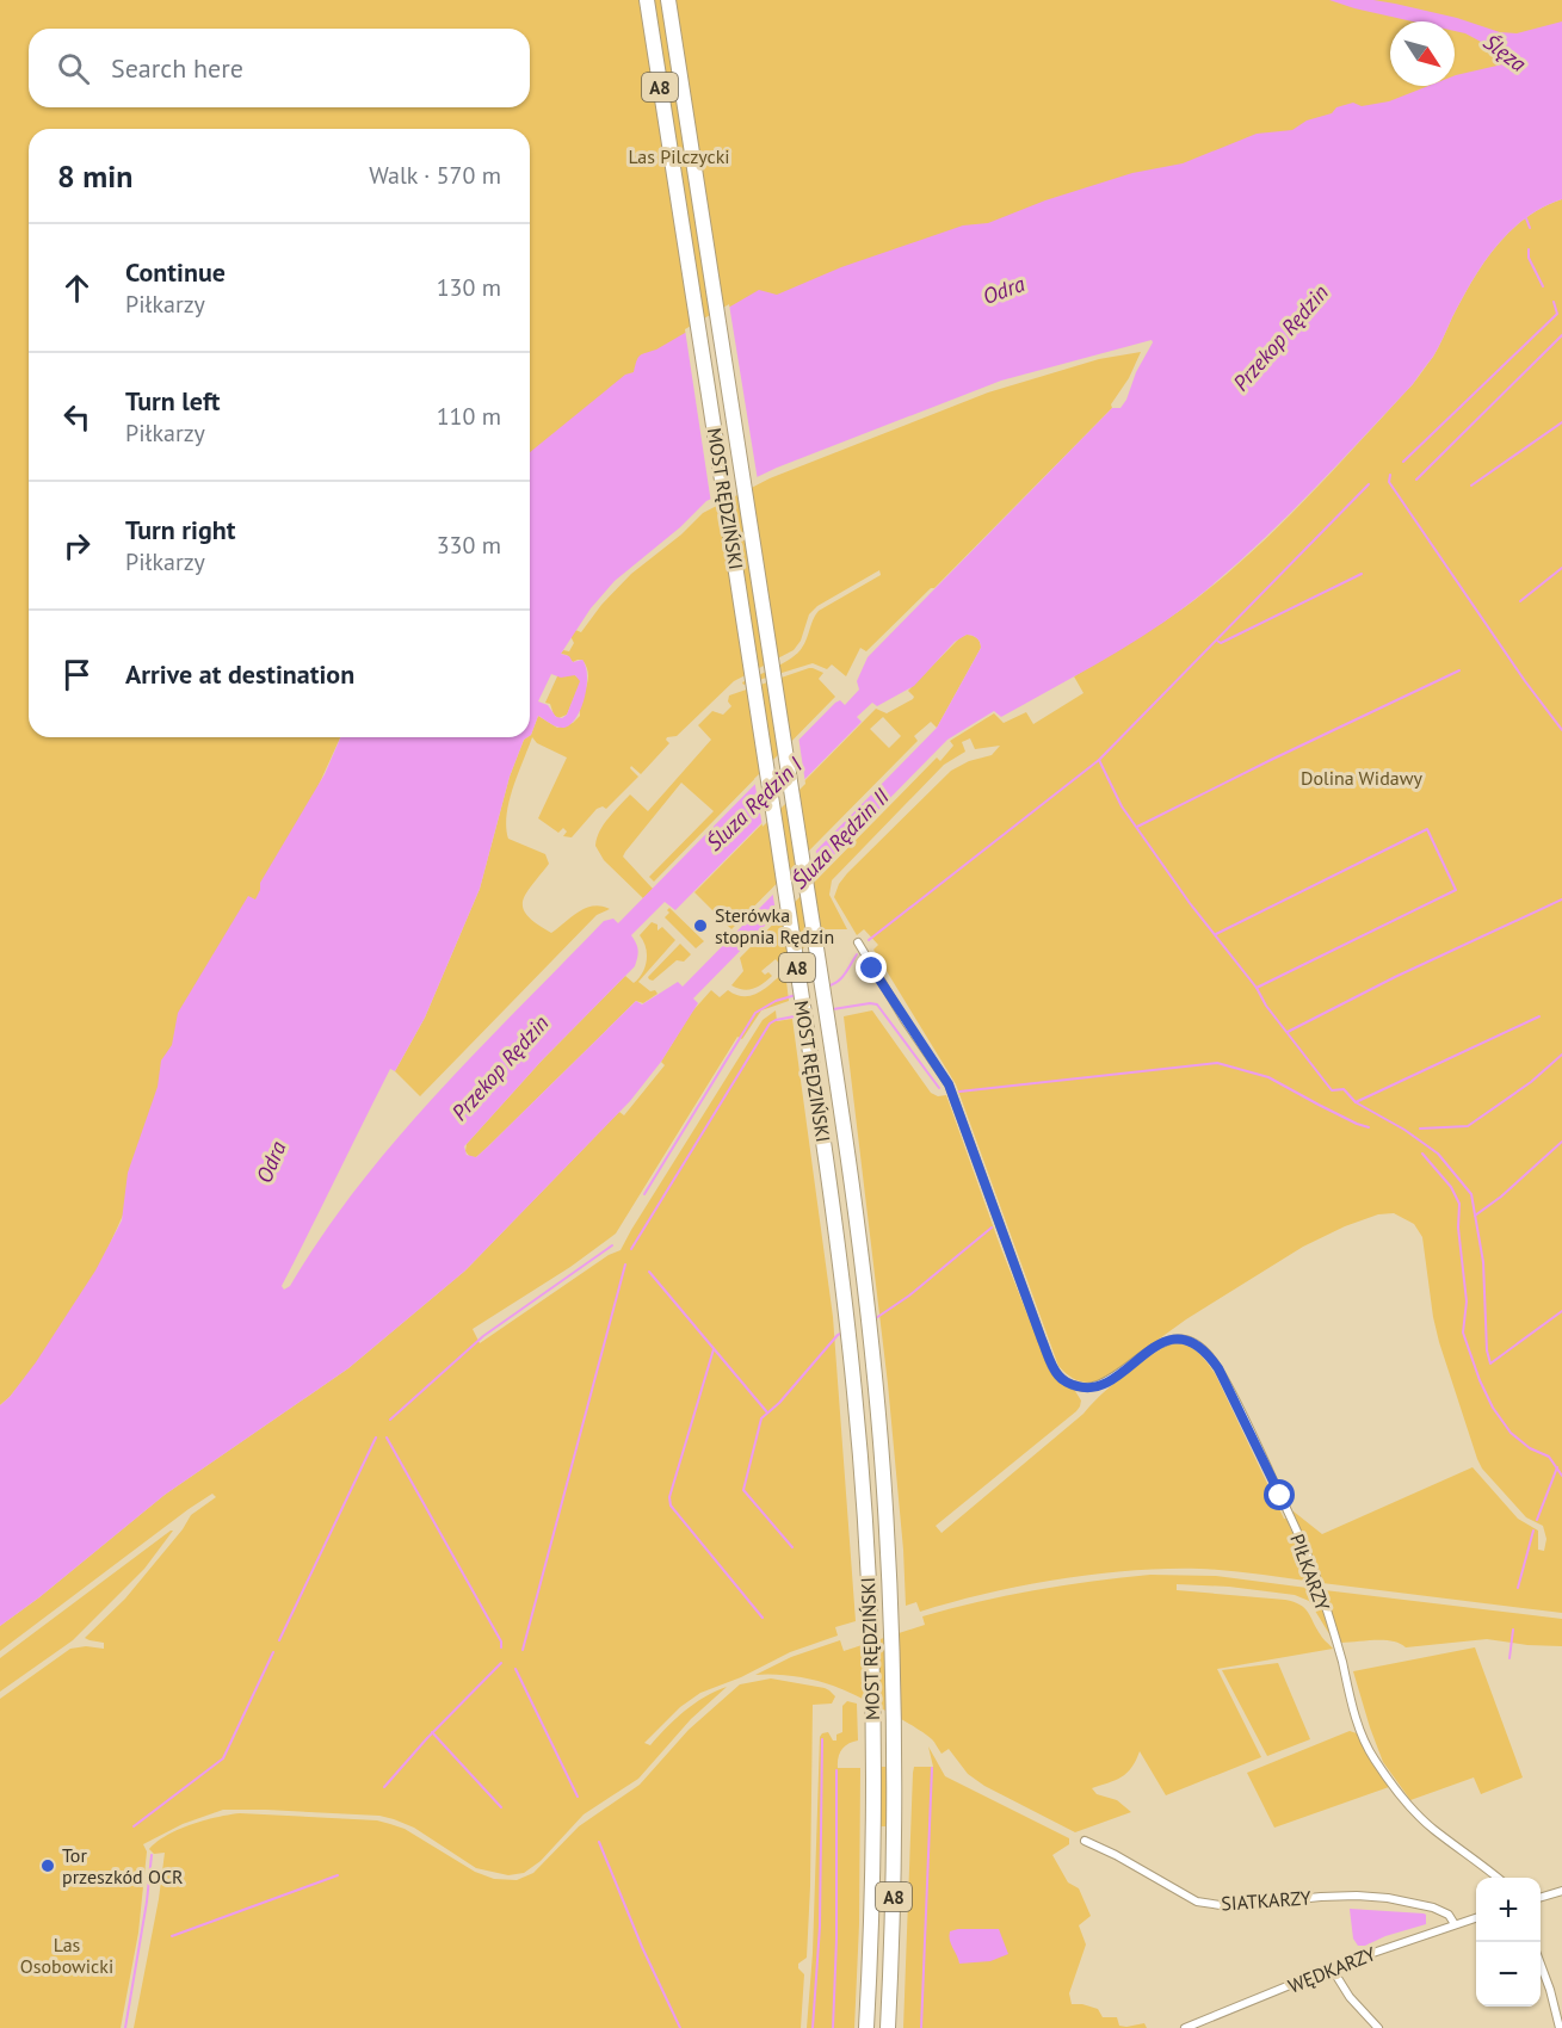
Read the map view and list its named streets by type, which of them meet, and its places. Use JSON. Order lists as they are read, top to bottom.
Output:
{
  "streets": {
    "highway": ["A8", "MOST RĘDZIŃSKI"],
    "street": ["PIŁKARZY", "SIATKARZY", "WĘDKARZY"]
  },
  "crossings": [
    ["SIATKARZY", "WĘDKARZY"]
  ],
  "water": [
    "Ślęza",
    "Odra",
    "Przekop Rędzin",
    "Śluza Rędzin I",
    "Śluza Rędzin II"
  ],
  "parks": ["Las Pilczycki", "Dolina Widawy", "Las Osobowicki"],
  "places": ["Sterówka stopnia Rędzin", "Tor przeszkód OCR"],
  "north": "bottom right",
  "page": {
    "search": "Search here",
    "heading": ["8 min", "Walk · 570 m"],
    "list": [
      ["Continue", "Piłkarzy", "130 m"],
      ["Turn left", "Piłkarzy", "110 m"],
      ["Turn right", "Piłkarzy", "330 m"],
      "Arrive at destination"
    ],
    "map_buttons": ["+", "−"]
  }
}
